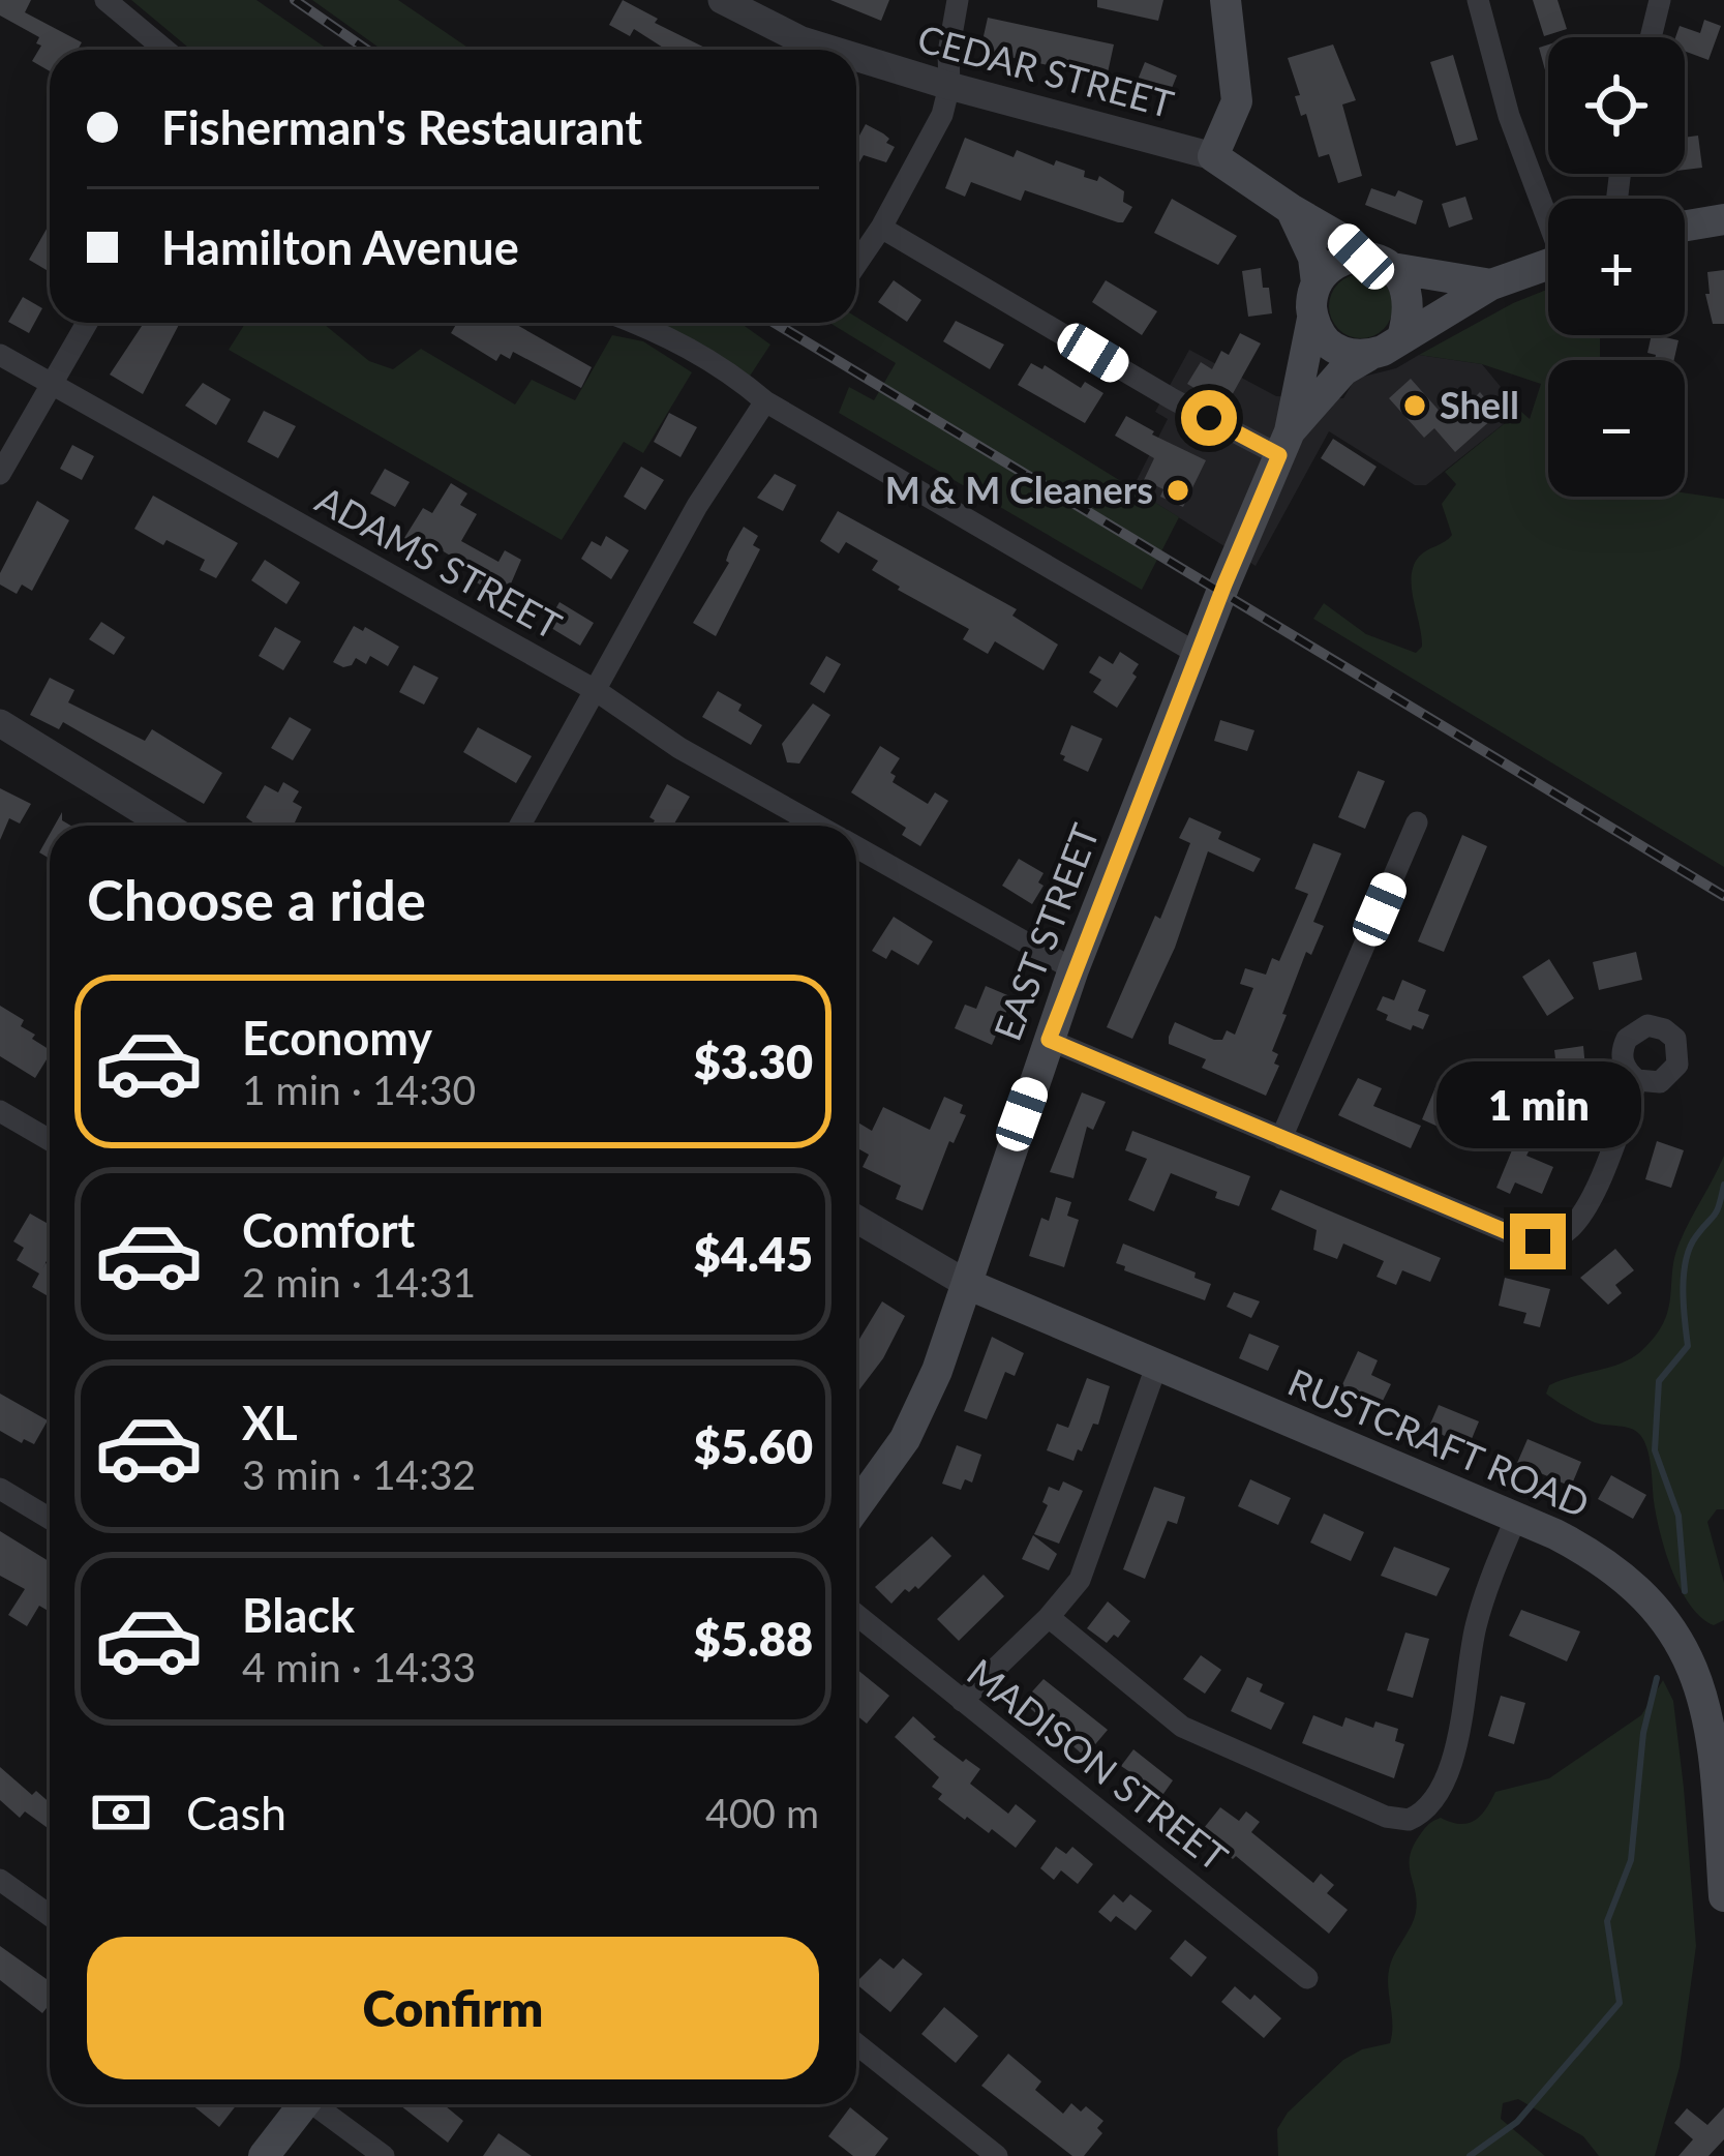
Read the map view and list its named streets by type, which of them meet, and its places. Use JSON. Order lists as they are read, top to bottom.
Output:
{
  "streets": {
    "main road": ["EAST STREET", "RUSTCRAFT ROAD"],
    "street": ["CEDAR STREET", "ADAMS STREET", "MADISON STREET"]
  },
  "crossings": [
    ["ADAMS STREET", "EAST STREET"],
    ["EAST STREET", "RUSTCRAFT ROAD"]
  ],
  "places": ["Shell", "M & M Cleaners"],
  "page": {
    "map_buttons": ["+", "−"],
    "banner": ["Fisherman's Restaurant", "Hamilton Avenue"],
    "heading": "Choose a ride",
    "list": [
      {
        "name": "Economy",
        "note": "1 min · 14:30",
        "value": "$3.30"
      },
      {
        "name": "Comfort",
        "note": "2 min · 14:31",
        "value": "$4.45"
      },
      {
        "name": "XL",
        "note": "3 min · 14:32",
        "value": "$5.60"
      },
      {
        "name": "Black",
        "note": "4 min · 14:33",
        "value": "$5.88"
      }
    ],
    "bubble": "1 min",
    "pay": ["Cash", "400 m"],
    "buttons": "Confirm"
  }
}
